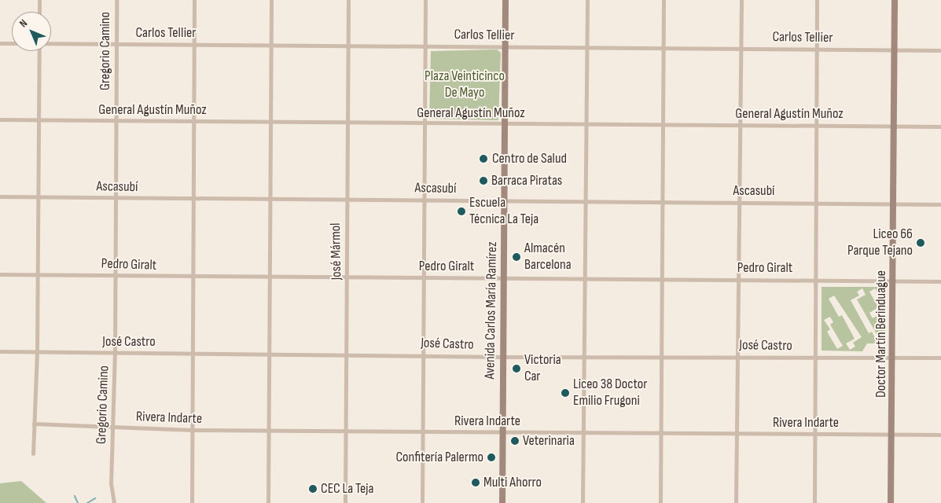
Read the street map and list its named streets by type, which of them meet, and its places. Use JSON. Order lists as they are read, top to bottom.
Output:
{
  "streets": {
    "main road": ["Avenida Carlos María Ramírez", "Doctor Martín Berinduague"],
    "street": [
      "Carlos Tellier",
      "Gregorio Camino",
      "General Agustín Muñoz",
      "Ascasubí",
      "José Mármol",
      "Pedro Giralt",
      "José Castro",
      "Rivera Indarte"
    ]
  },
  "crossings": [
    ["Carlos Tellier", "Gregorio Camino"],
    ["Carlos Tellier", "José Mármol"],
    ["Carlos Tellier", "Avenida Carlos María Ramírez"],
    ["Carlos Tellier", "Doctor Martín Berinduague"],
    ["Gregorio Camino", "General Agustín Muñoz"],
    ["Gregorio Camino", "Ascasubí"],
    ["Gregorio Camino", "Pedro Giralt"],
    ["Gregorio Camino", "José Castro"],
    ["Gregorio Camino", "Rivera Indarte"],
    ["General Agustín Muñoz", "José Mármol"],
    ["General Agustín Muñoz", "Avenida Carlos María Ramírez"],
    ["General Agustín Muñoz", "Doctor Martín Berinduague"],
    ["Ascasubí", "José Mármol"],
    ["Ascasubí", "Avenida Carlos María Ramírez"],
    ["Ascasubí", "Doctor Martín Berinduague"],
    ["José Mármol", "Pedro Giralt"],
    ["José Mármol", "José Castro"],
    ["José Mármol", "Rivera Indarte"],
    ["Pedro Giralt", "Avenida Carlos María Ramírez"],
    ["Pedro Giralt", "Doctor Martín Berinduague"],
    ["Avenida Carlos María Ramírez", "José Castro"],
    ["Avenida Carlos María Ramírez", "Rivera Indarte"],
    ["Doctor Martín Berinduague", "José Castro"],
    ["Doctor Martín Berinduague", "Rivera Indarte"]
  ],
  "parks": ["Plaza Veinticinco De Mayo"],
  "places": [
    "Centro de Salud",
    "Barraca Piratas",
    "Escuela Técnica La Teja",
    "Liceo 66 Parque Tejano",
    "Almacén Barcelona",
    "Victoria Car",
    "Liceo 38 Doctor Emilio Frugoni",
    "Veterinaria",
    "Confitería Palermo",
    "Multi Ahorro",
    "CEC La Teja"
  ],
  "north": "top left"
}
